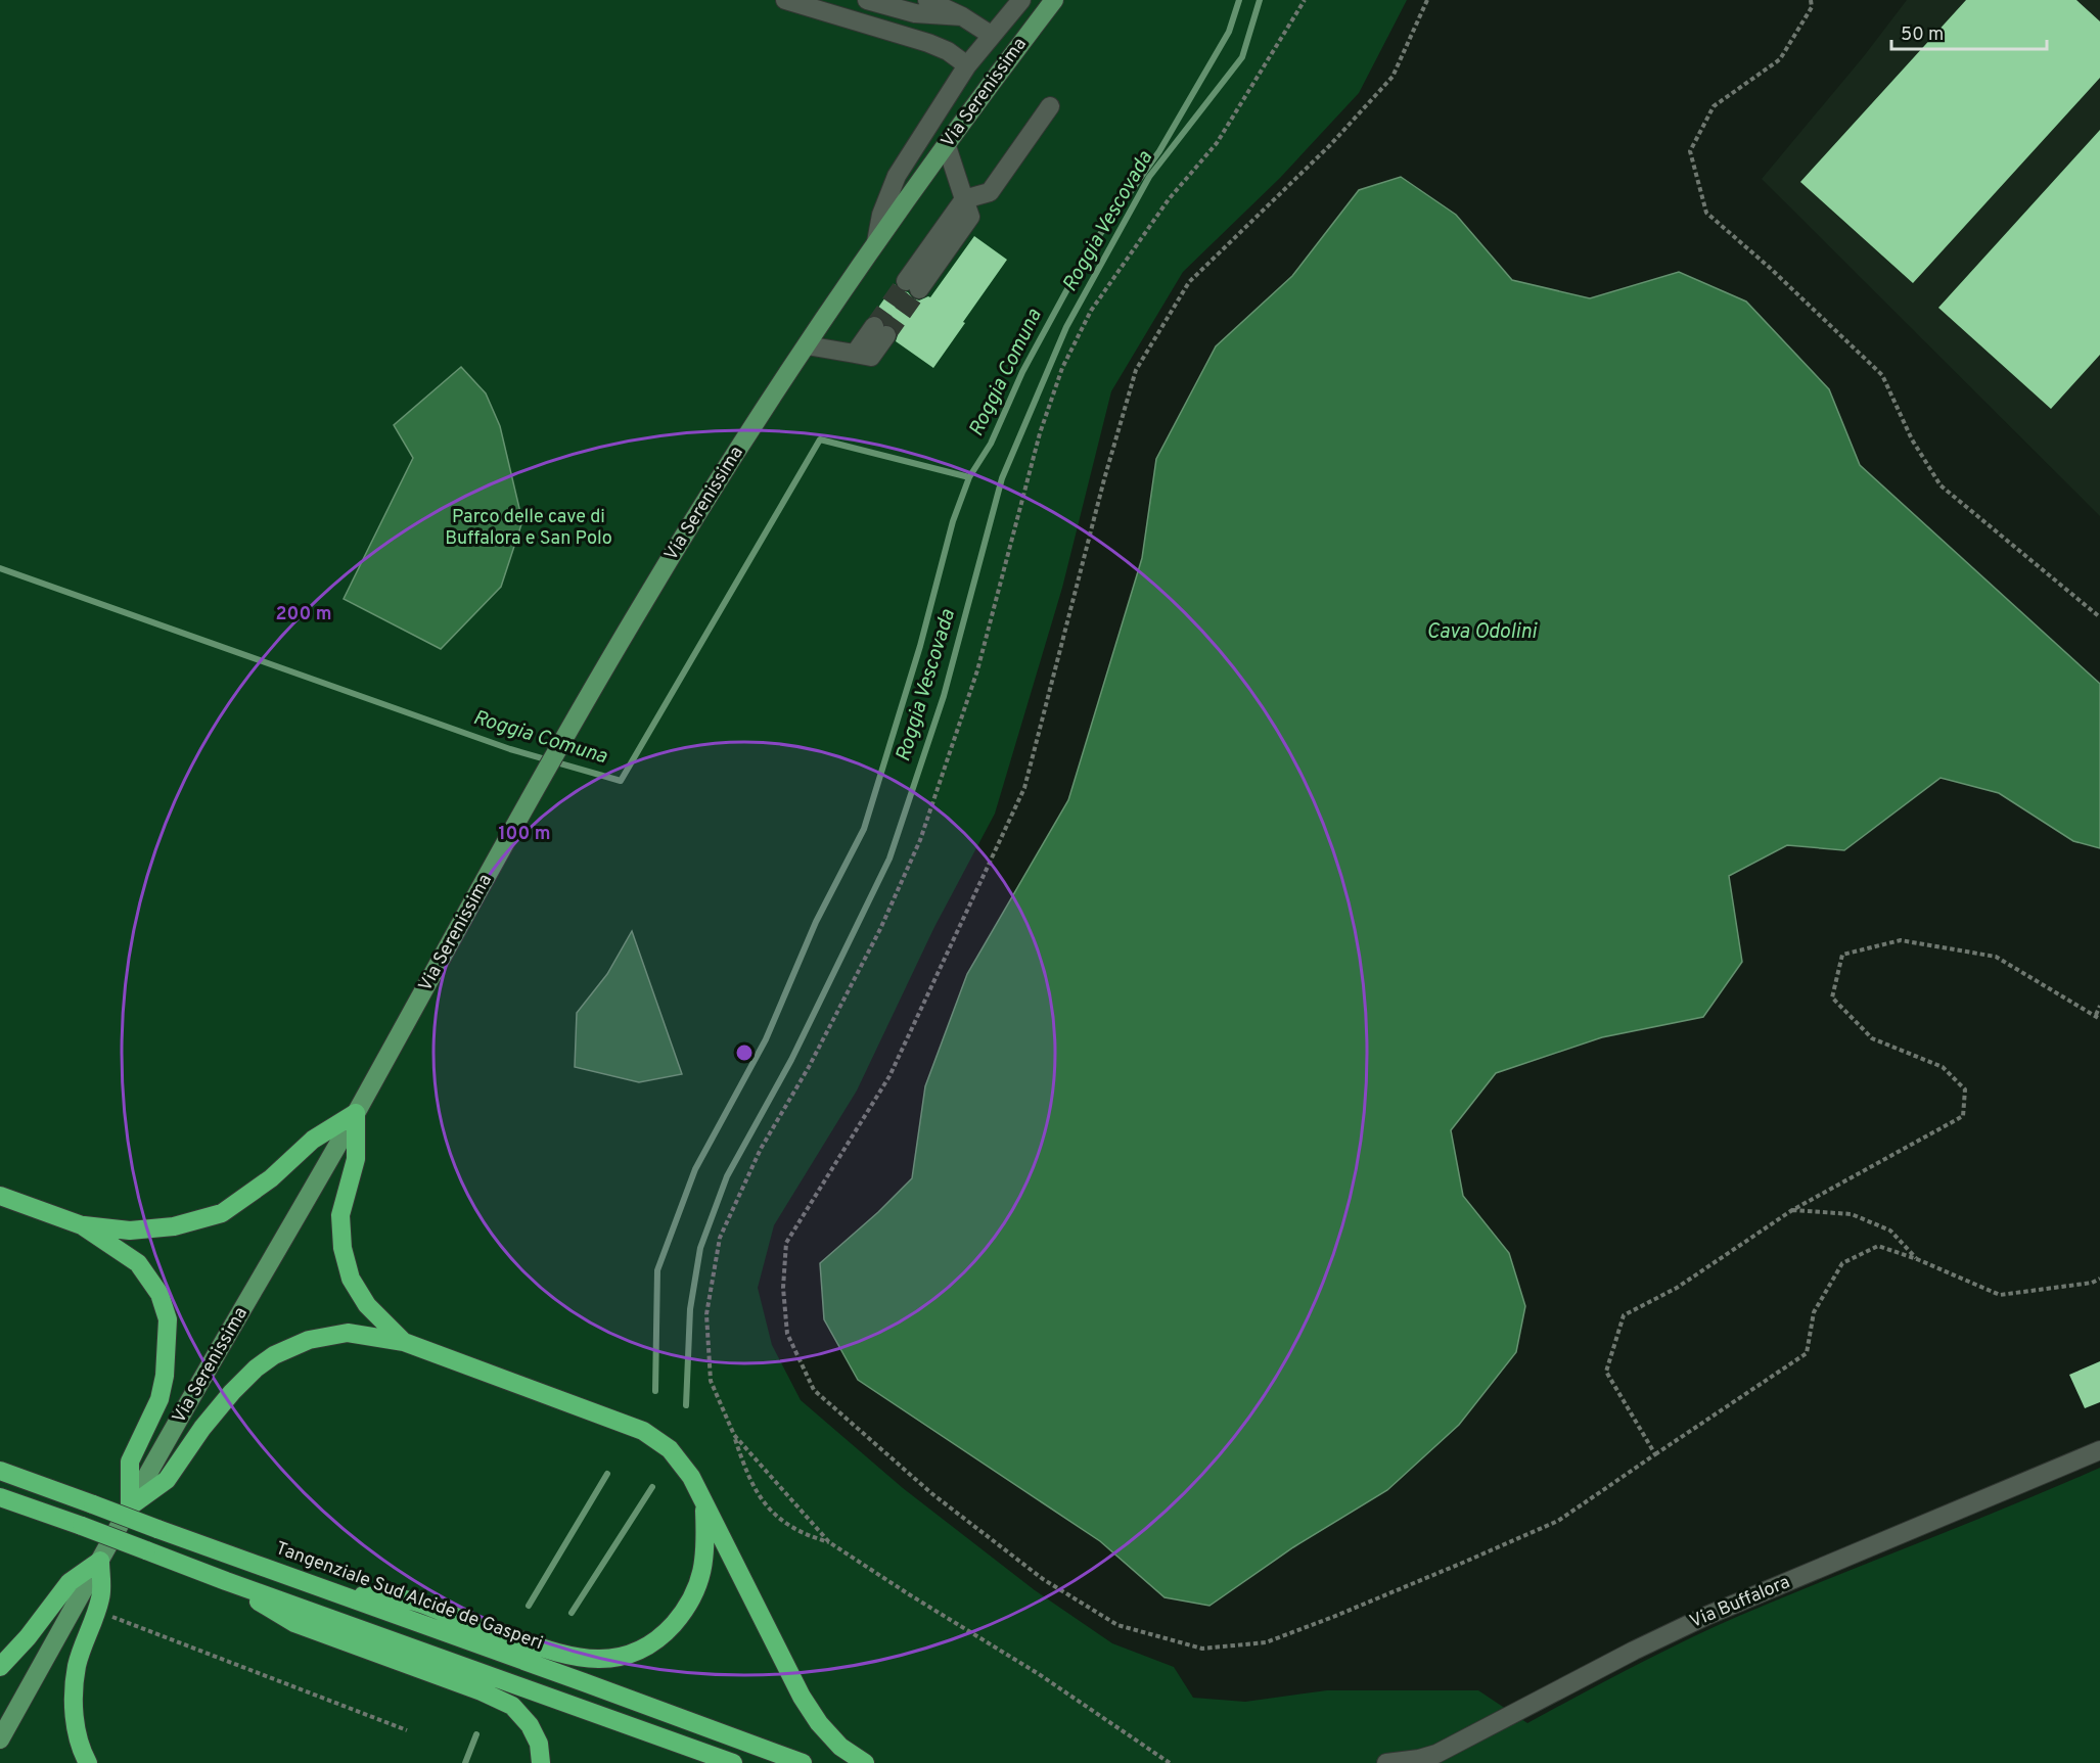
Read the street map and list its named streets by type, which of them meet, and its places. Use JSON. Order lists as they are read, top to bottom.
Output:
{
  "streets": {
    "highway": ["Tangenziale Sud Alcide de Gasperi"],
    "main road": ["Via Serenissima"],
    "street": ["Via Buffalora"]
  },
  "water": ["Roggia Vescovada", "Roggia Comuna", "Cava Odolini"],
  "parks": ["Parco delle cave di Buffalora e San Polo"],
  "scale_bar": "50 m",
  "rings": ["200 m", "100 m"]
}
